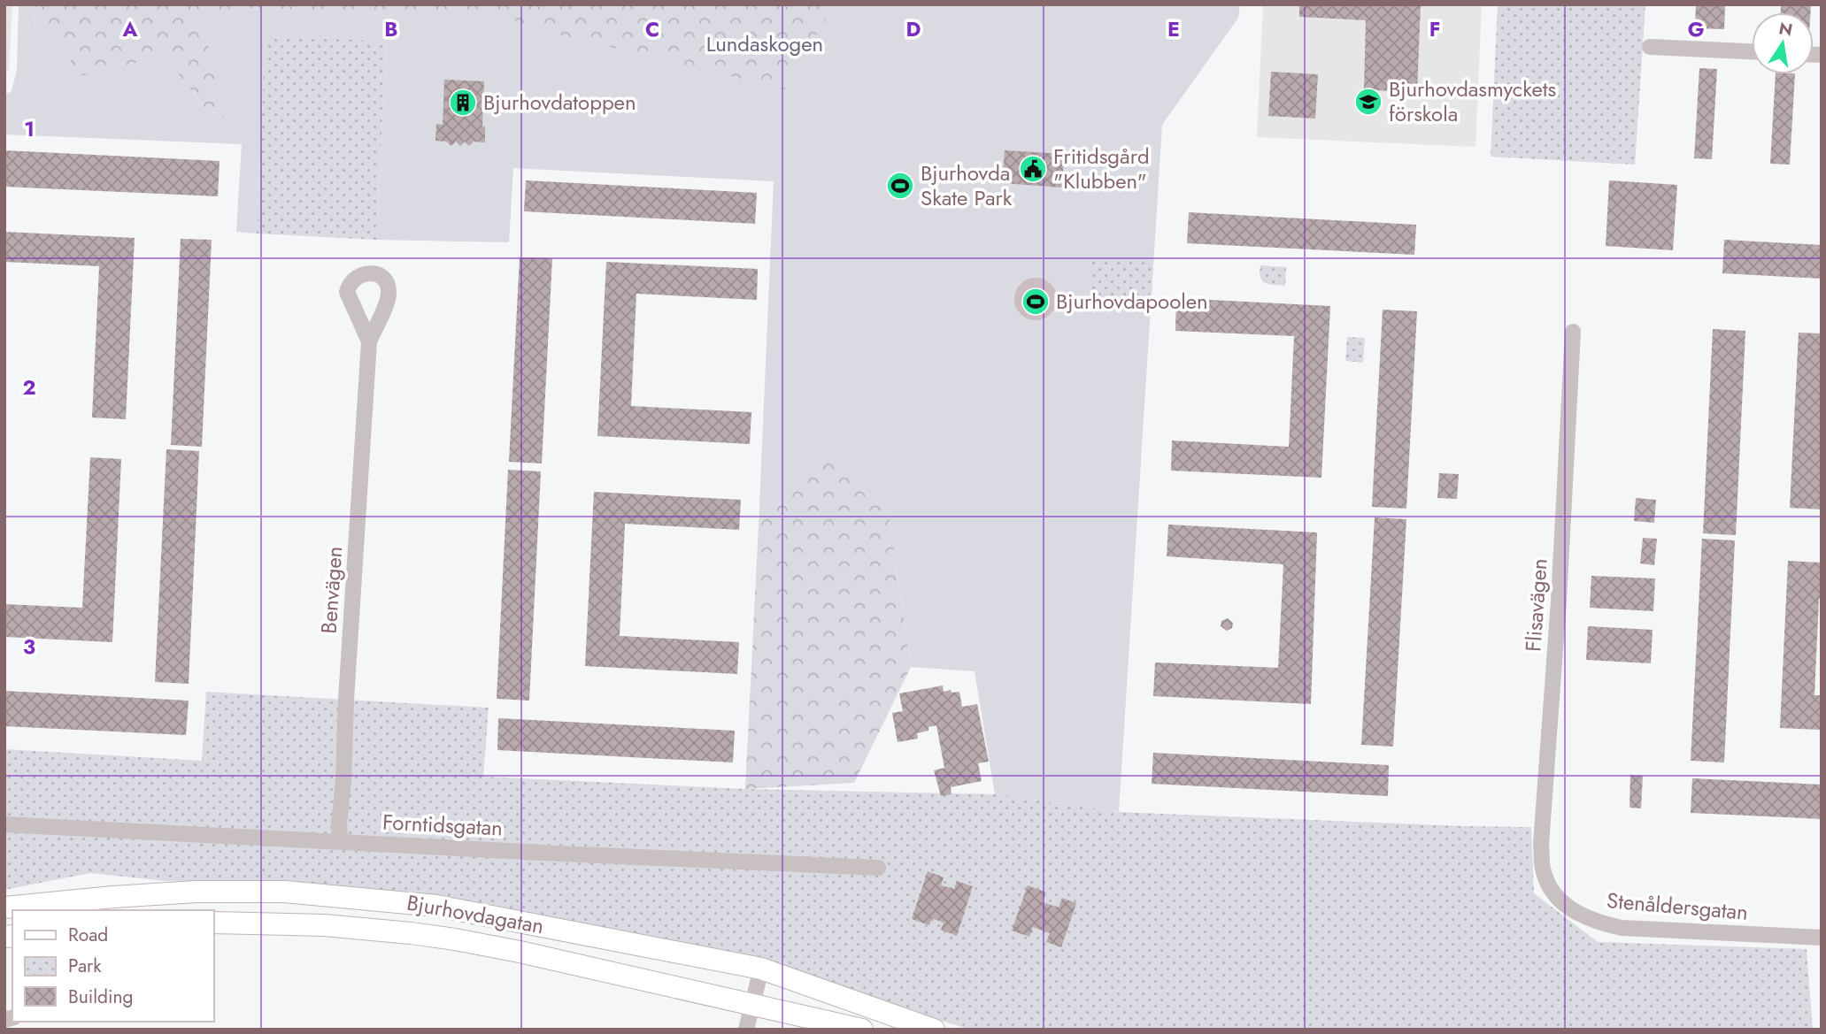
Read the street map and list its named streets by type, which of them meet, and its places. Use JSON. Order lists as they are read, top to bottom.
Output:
{
  "streets": {
    "main road": ["Bjurhovdagatan"],
    "street": [
      "Benvägen",
      "Flisavägen",
      "Forntidsgatan",
      "Stenåldersgatan"
    ]
  },
  "crossings": [
    ["Benvägen", "Forntidsgatan"],
    ["Flisavägen", "Stenåldersgatan"]
  ],
  "parks": ["Lundaskogen"],
  "places": {
    "school or university": ["Bjurhovdasmyckets förskola"],
    "building": ["Bjurhovdatoppen"],
    "public building": ["Fritidsgård \"Klubben\""],
    "sports": ["Bjurhovda Skate Park", "Bjurhovdapoolen"]
  },
  "legend": ["Road", "Park", "Building"],
  "north": "top",
  "grid": {
    "columns": [
      "A",
      "B",
      "C",
      "D",
      "E",
      "F",
      "G"
    ],
    "rows": ["1", "2", "3"]
  }
}
